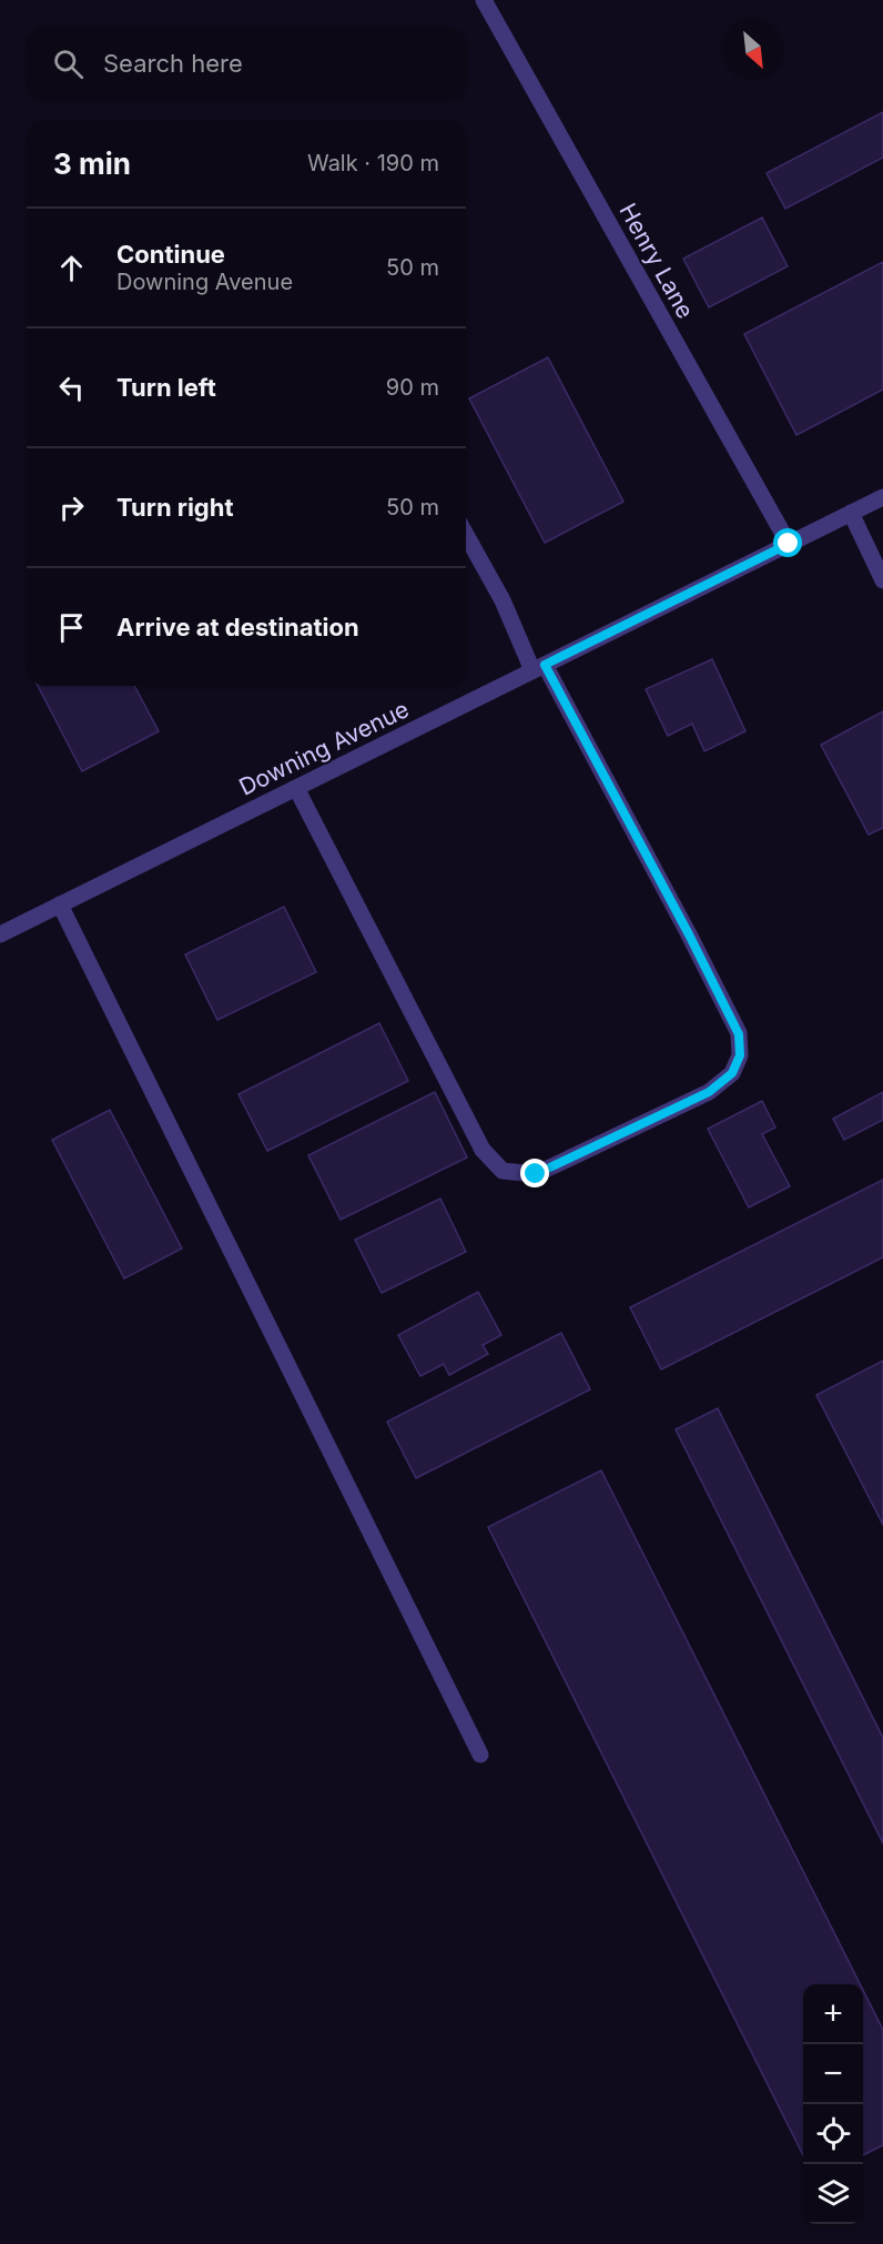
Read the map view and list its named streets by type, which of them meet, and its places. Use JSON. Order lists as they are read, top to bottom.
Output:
{
  "streets": {
    "street": ["Henry Lane", "Downing Avenue"]
  },
  "crossings": [
    ["Henry Lane", "Downing Avenue"]
  ],
  "north": "bottom right",
  "page": {
    "search": "Search here",
    "heading": ["3 min", "Walk · 190 m"],
    "list": [
      ["Continue", "Downing Avenue", "50 m"],
      ["Turn left", "90 m"],
      ["Turn right", "50 m"],
      "Arrive at destination"
    ],
    "map_buttons": ["+", "−"]
  }
}
